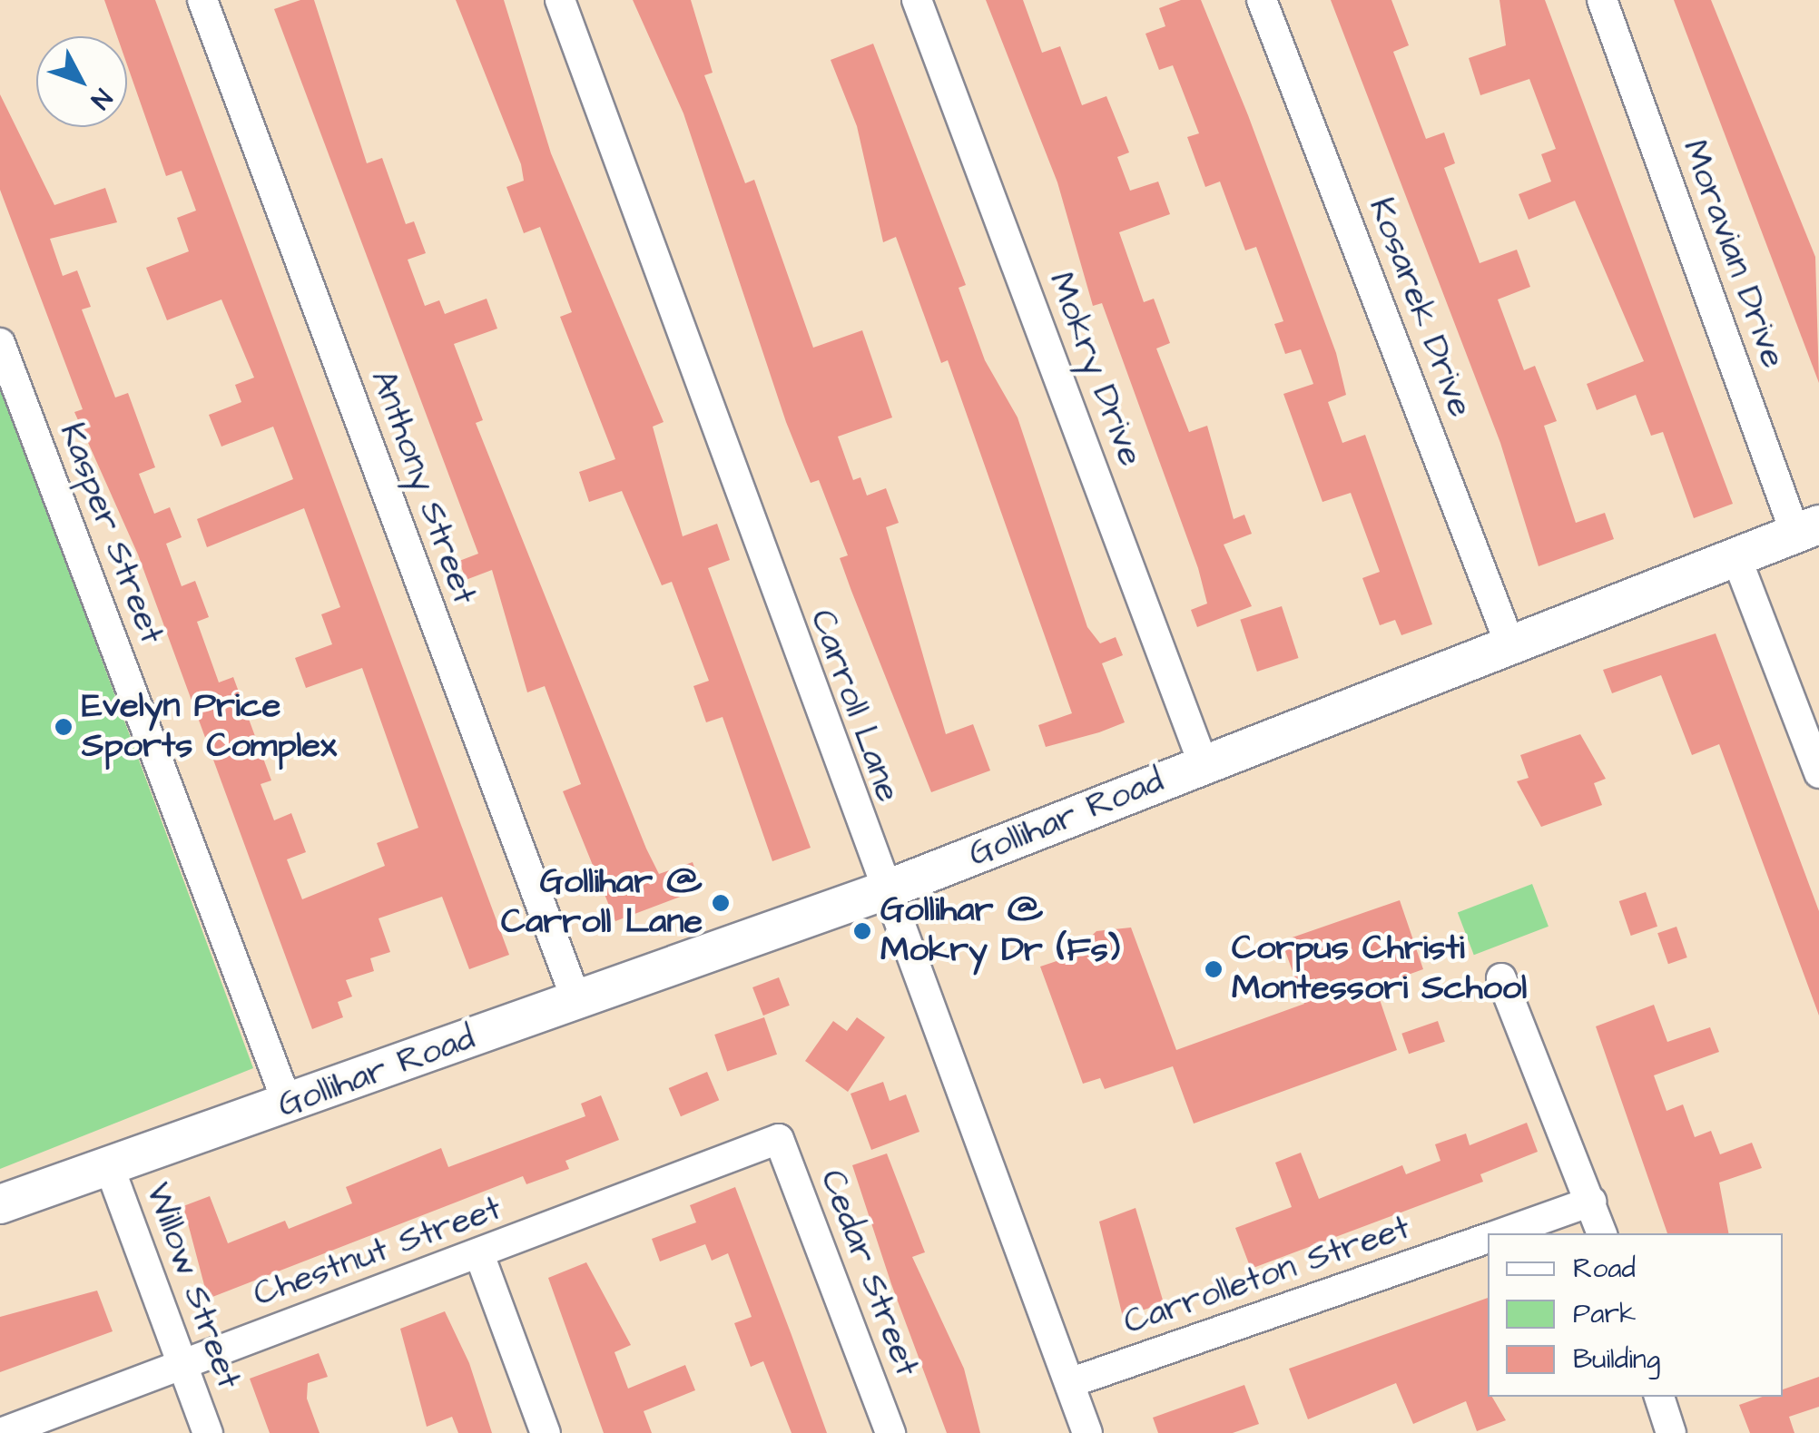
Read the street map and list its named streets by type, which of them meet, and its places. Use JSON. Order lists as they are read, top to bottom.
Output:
{
  "streets": {
    "main road": ["Gollihar Road"],
    "street": [
      "Moravian Drive",
      "Kosarek Drive",
      "Mokry Drive",
      "Anthony Street",
      "Kasper Street",
      "Carroll Lane",
      "Chestnut Street",
      "Cedar Street",
      "Carrolleton Street",
      "Willow Street"
    ]
  },
  "crossings": [
    ["Moravian Drive", "Gollihar Road"],
    ["Kosarek Drive", "Gollihar Road"],
    ["Mokry Drive", "Gollihar Road"],
    ["Anthony Street", "Gollihar Road"],
    ["Kasper Street", "Gollihar Road"],
    ["Carroll Lane", "Gollihar Road"],
    ["Carroll Lane", "Carrolleton Street"],
    ["Gollihar Road", "Willow Street"],
    ["Chestnut Street", "Cedar Street"],
    ["Chestnut Street", "Willow Street"]
  ],
  "places": [
    "Evelyn Price Sports Complex",
    "Gollihar @ Carroll Lane",
    "Gollihar @ Mokry Dr (Fs)",
    "Corpus Christi Montessori School"
  ],
  "legend": ["Road", "Park", "Building"],
  "north": "bottom right"
}
